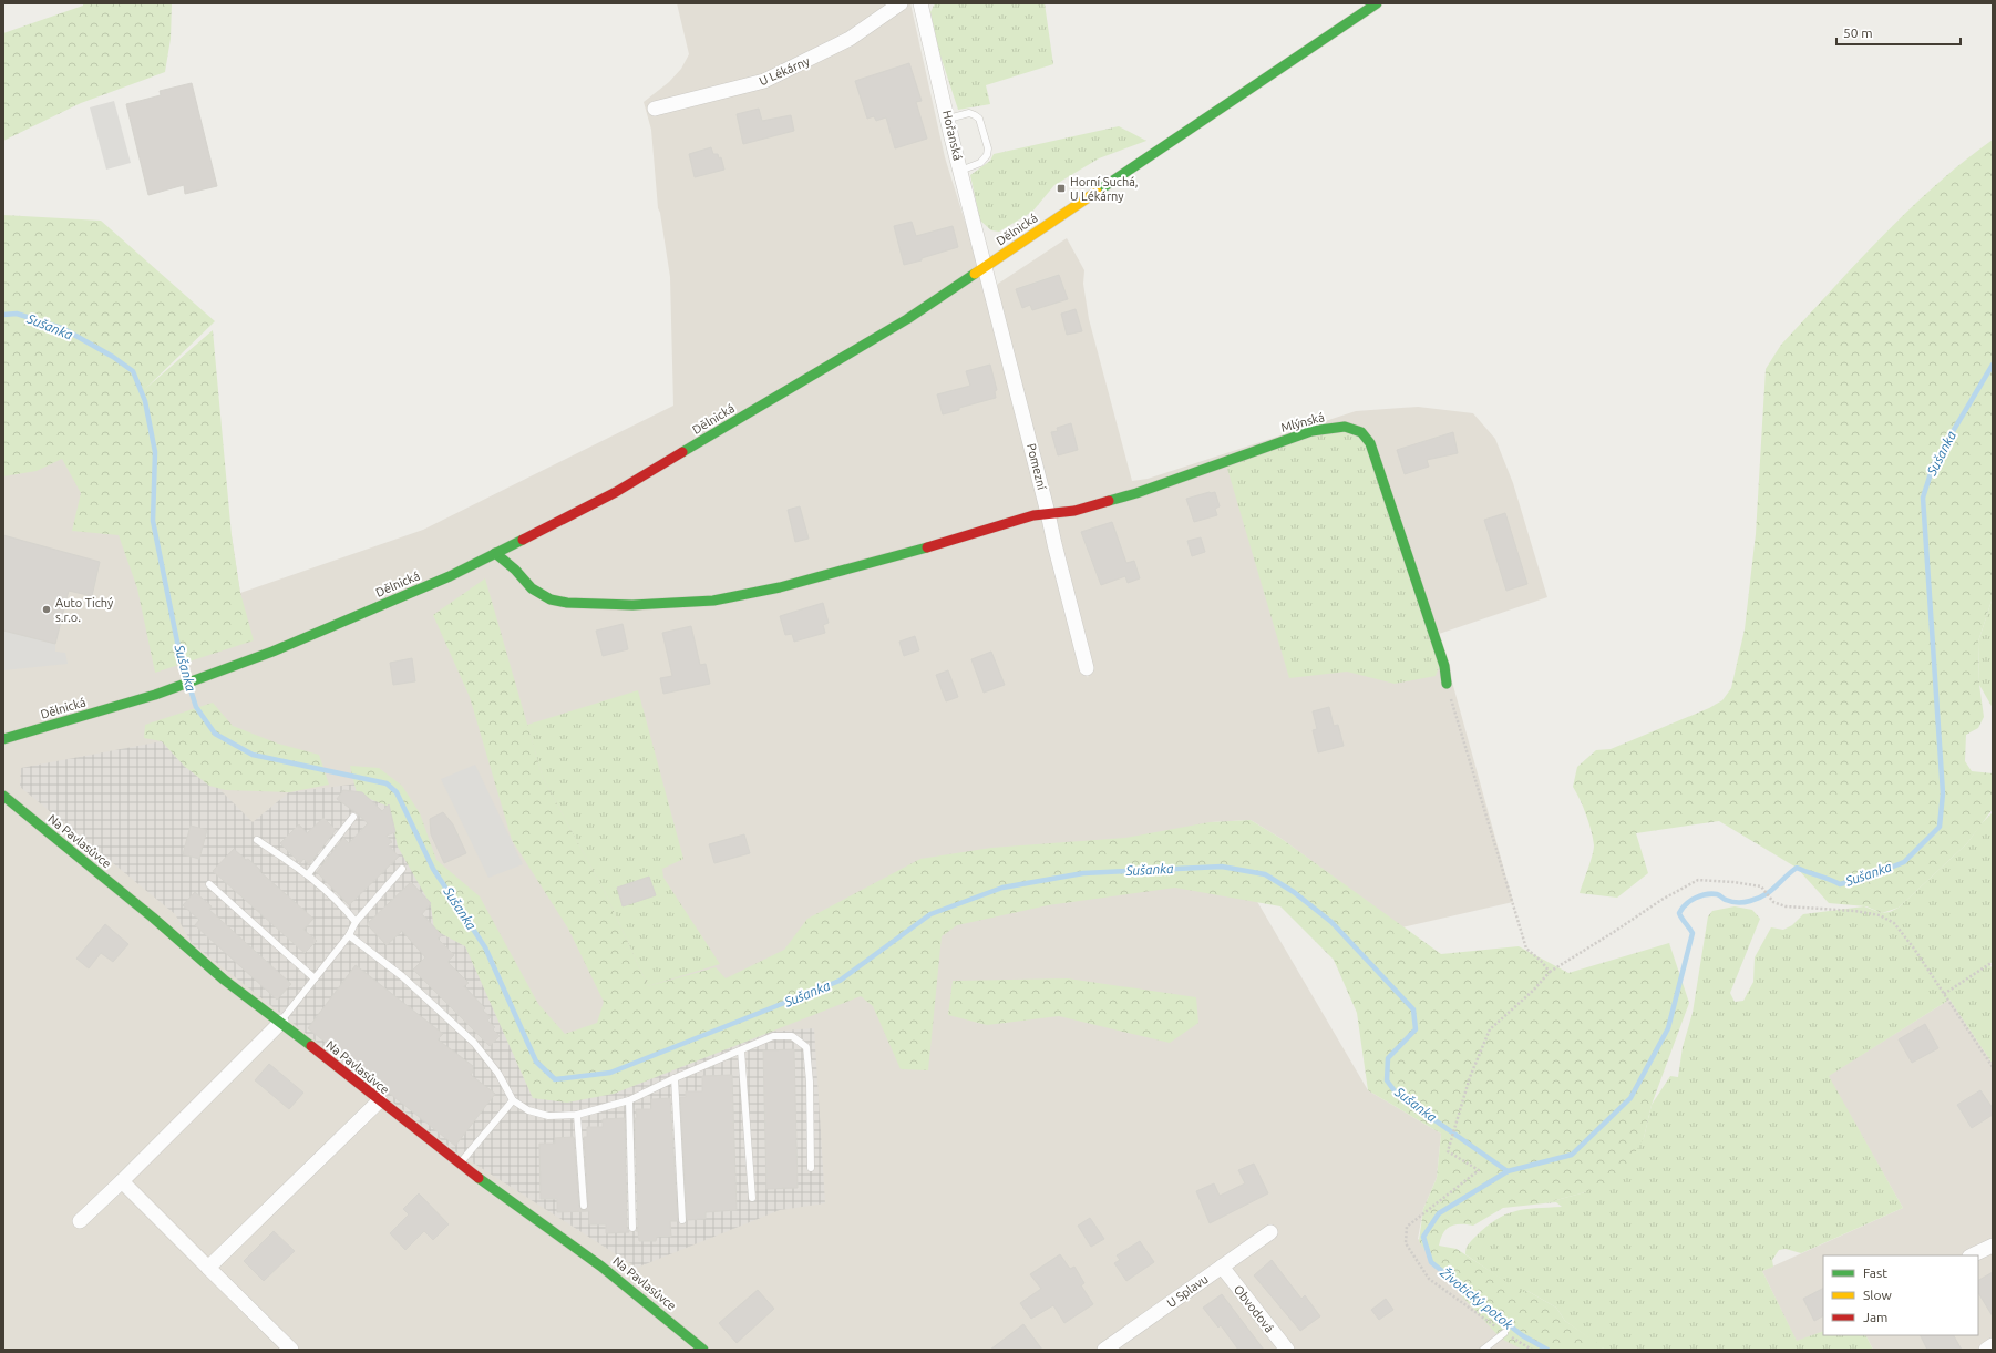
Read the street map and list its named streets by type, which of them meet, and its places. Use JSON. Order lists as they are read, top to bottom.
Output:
{
  "streets": {
    "street": [
      "U Lékárny",
      "Hořanská",
      "Dělnická",
      "Mlýnská",
      "Pomezní",
      "Na Pavlasůvce",
      "U Splavu",
      "Obvodová"
    ]
  },
  "crossings": [
    ["Hořanská", "Dělnická"],
    ["Hořanská", "Pomezní"],
    ["Dělnická", "Mlýnská"],
    ["Dělnická", "Pomezní"],
    ["Mlýnská", "Pomezní"],
    ["U Splavu", "Obvodová"]
  ],
  "water": ["Sušanka", "Životický potok"],
  "places": {
    "transit": ["Horní Suchá, U Lékárny"],
    "other": ["Auto Tichý s.r.o."]
  },
  "legend": ["Fast", "Slow", "Jam"],
  "scale_bar": "50 m"
}
